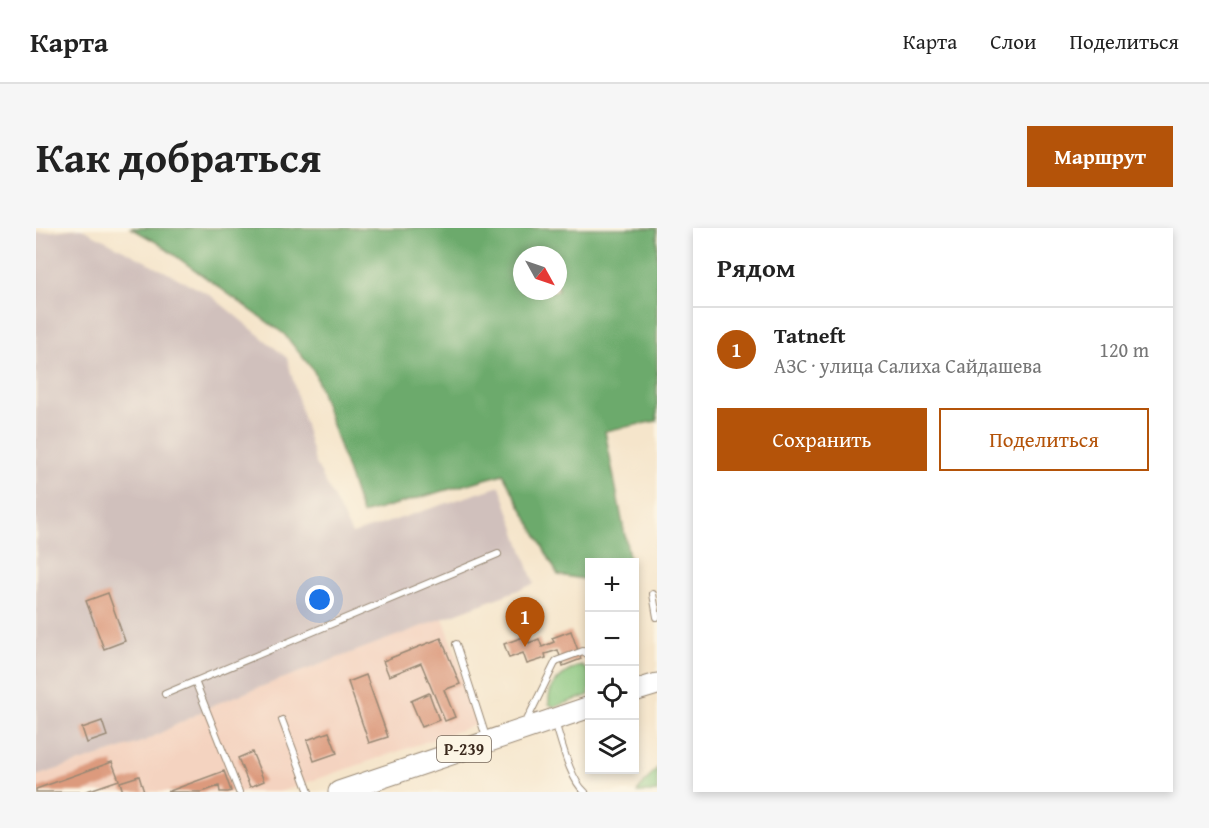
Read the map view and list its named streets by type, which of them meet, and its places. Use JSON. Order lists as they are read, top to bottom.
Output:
{
  "streets": {
    "highway": ["Р-239"]
  },
  "north": "bottom right",
  "page": {
    "header": "Карта",
    "nav": ["Карта", "Слои", "Поделиться"],
    "title": "Как добраться",
    "buttons": [
      "Маршрут",
      ["Сохранить", "Поделиться"]
    ],
    "heading": "Рядом",
    "list": [
      {
        "mark": "1",
        "name": "Tatneft",
        "note": "АЗС · улица Салиха Сайдашева",
        "value": "120 m"
      }
    ],
    "map_buttons": ["+", "−"],
    "pins": "1"
  }
}
